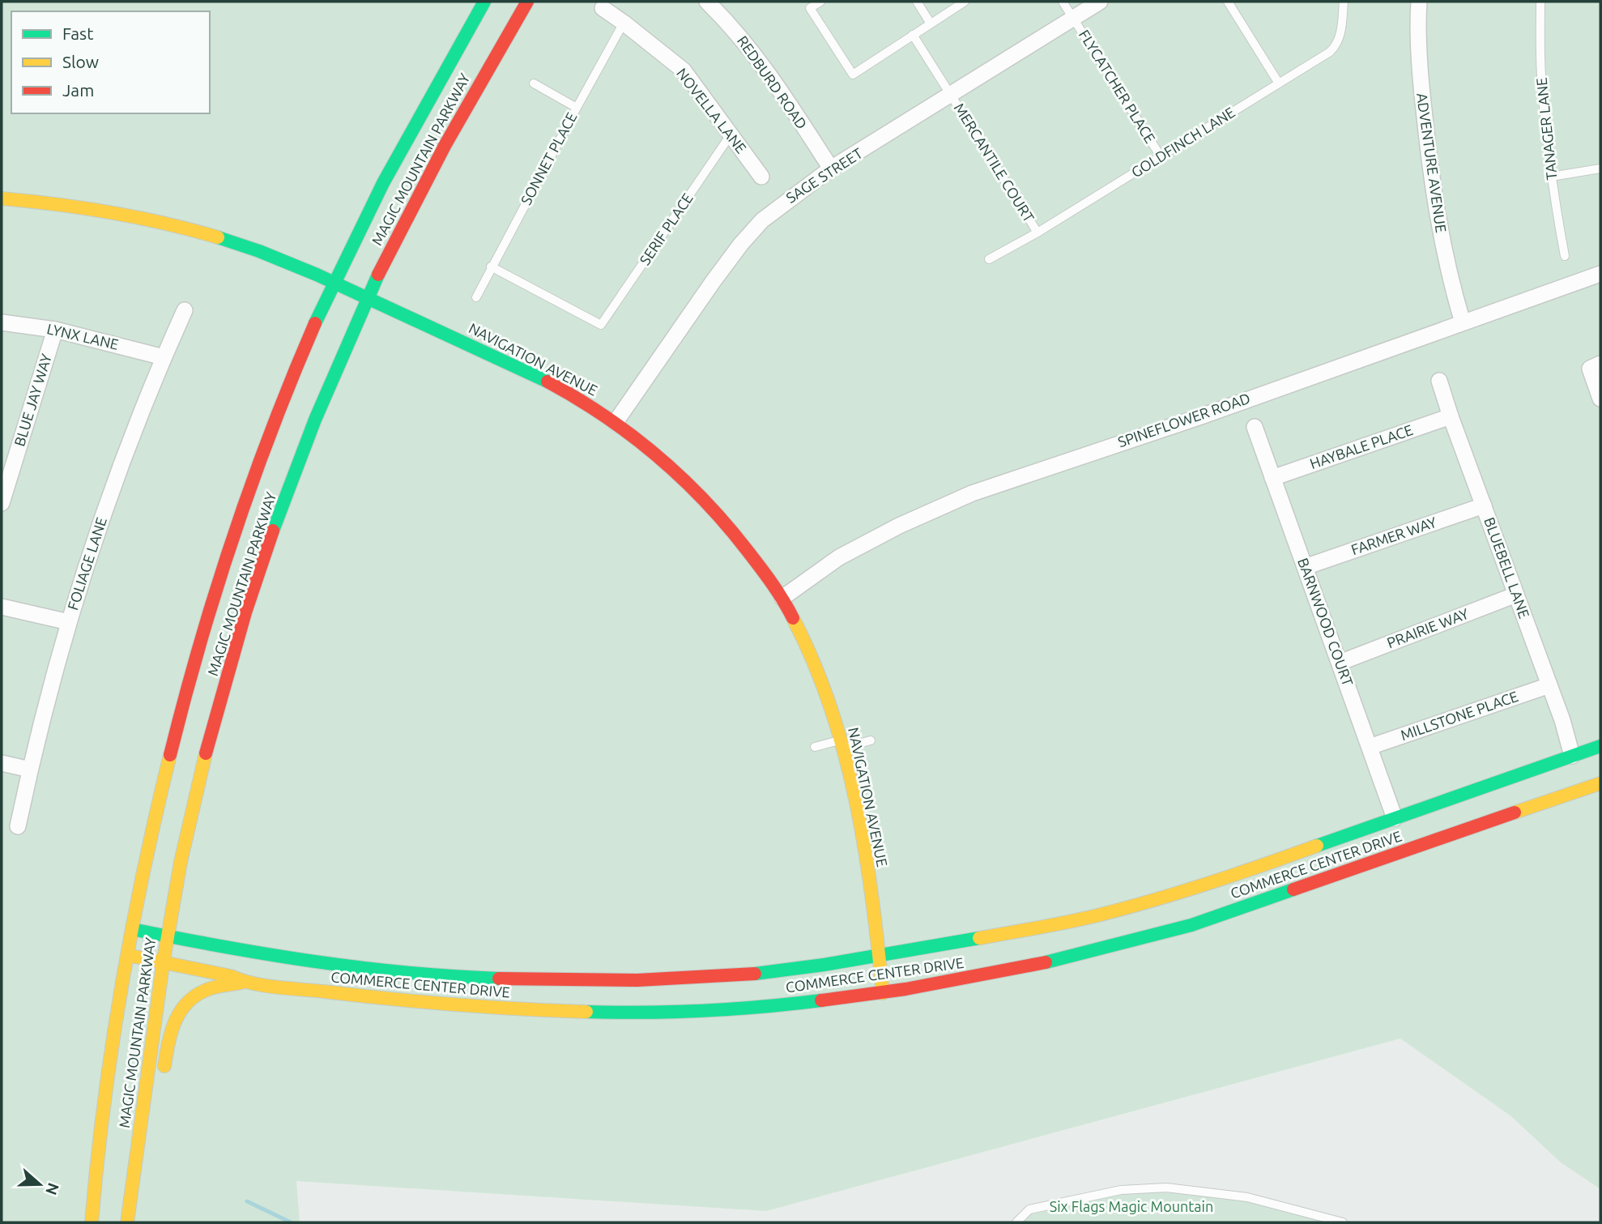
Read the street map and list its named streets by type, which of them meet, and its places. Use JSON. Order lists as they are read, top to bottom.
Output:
{
  "streets": {
    "main road": ["MAGIC MOUNTAIN PARKWAY", "NAVIGATION AVENUE", "COMMERCE CENTER DRIVE"],
    "street": [
      "REDBURD ROAD",
      "NOVELLA LANE",
      "ADVENTURE AVENUE",
      "SAGE STREET",
      "LYNX LANE",
      "BLUE JAY WAY",
      "SPINEFLOWER ROAD",
      "HAYBALE PLACE",
      "FARMER WAY",
      "FOLIAGE LANE",
      "BLUEBELL LANE",
      "BARNWOOD COURT",
      "PRAIRIE WAY",
      "MILLSTONE PLACE"
    ],
    "lane": [
      "FLYCATCHER PLACE",
      "TANAGER LANE",
      "GOLDFINCH LANE",
      "SONNET PLACE",
      "MERCANTILE COURT",
      "SERIF PLACE"
    ]
  },
  "crossings": [
    ["REDBURD ROAD", "SAGE STREET"],
    ["FLYCATCHER PLACE", "GOLDFINCH LANE"],
    ["FLYCATCHER PLACE", "SAGE STREET"],
    ["NOVELLA LANE", "SONNET PLACE"],
    ["NOVELLA LANE", "SERIF PLACE"],
    ["GOLDFINCH LANE", "MERCANTILE COURT"],
    ["SONNET PLACE", "SERIF PLACE"],
    ["MAGIC MOUNTAIN PARKWAY", "NAVIGATION AVENUE"],
    ["MAGIC MOUNTAIN PARKWAY", "COMMERCE CENTER DRIVE"],
    ["MERCANTILE COURT", "SAGE STREET"],
    ["ADVENTURE AVENUE", "SPINEFLOWER ROAD"],
    ["SAGE STREET", "NAVIGATION AVENUE"],
    ["LYNX LANE", "BLUE JAY WAY"],
    ["LYNX LANE", "FOLIAGE LANE"],
    ["NAVIGATION AVENUE", "SPINEFLOWER ROAD"],
    ["NAVIGATION AVENUE", "COMMERCE CENTER DRIVE"],
    ["HAYBALE PLACE", "BLUEBELL LANE"],
    ["HAYBALE PLACE", "BARNWOOD COURT"],
    ["FARMER WAY", "BLUEBELL LANE"],
    ["FARMER WAY", "BARNWOOD COURT"],
    ["BLUEBELL LANE", "PRAIRIE WAY"],
    ["BLUEBELL LANE", "MILLSTONE PLACE"],
    ["BLUEBELL LANE", "COMMERCE CENTER DRIVE"],
    ["BARNWOOD COURT", "PRAIRIE WAY"],
    ["BARNWOOD COURT", "MILLSTONE PLACE"],
    ["BARNWOOD COURT", "COMMERCE CENTER DRIVE"]
  ],
  "parks": ["Six Flags Magic Mountain"],
  "legend": ["Fast", "Slow", "Jam"],
  "north": "right"
}
